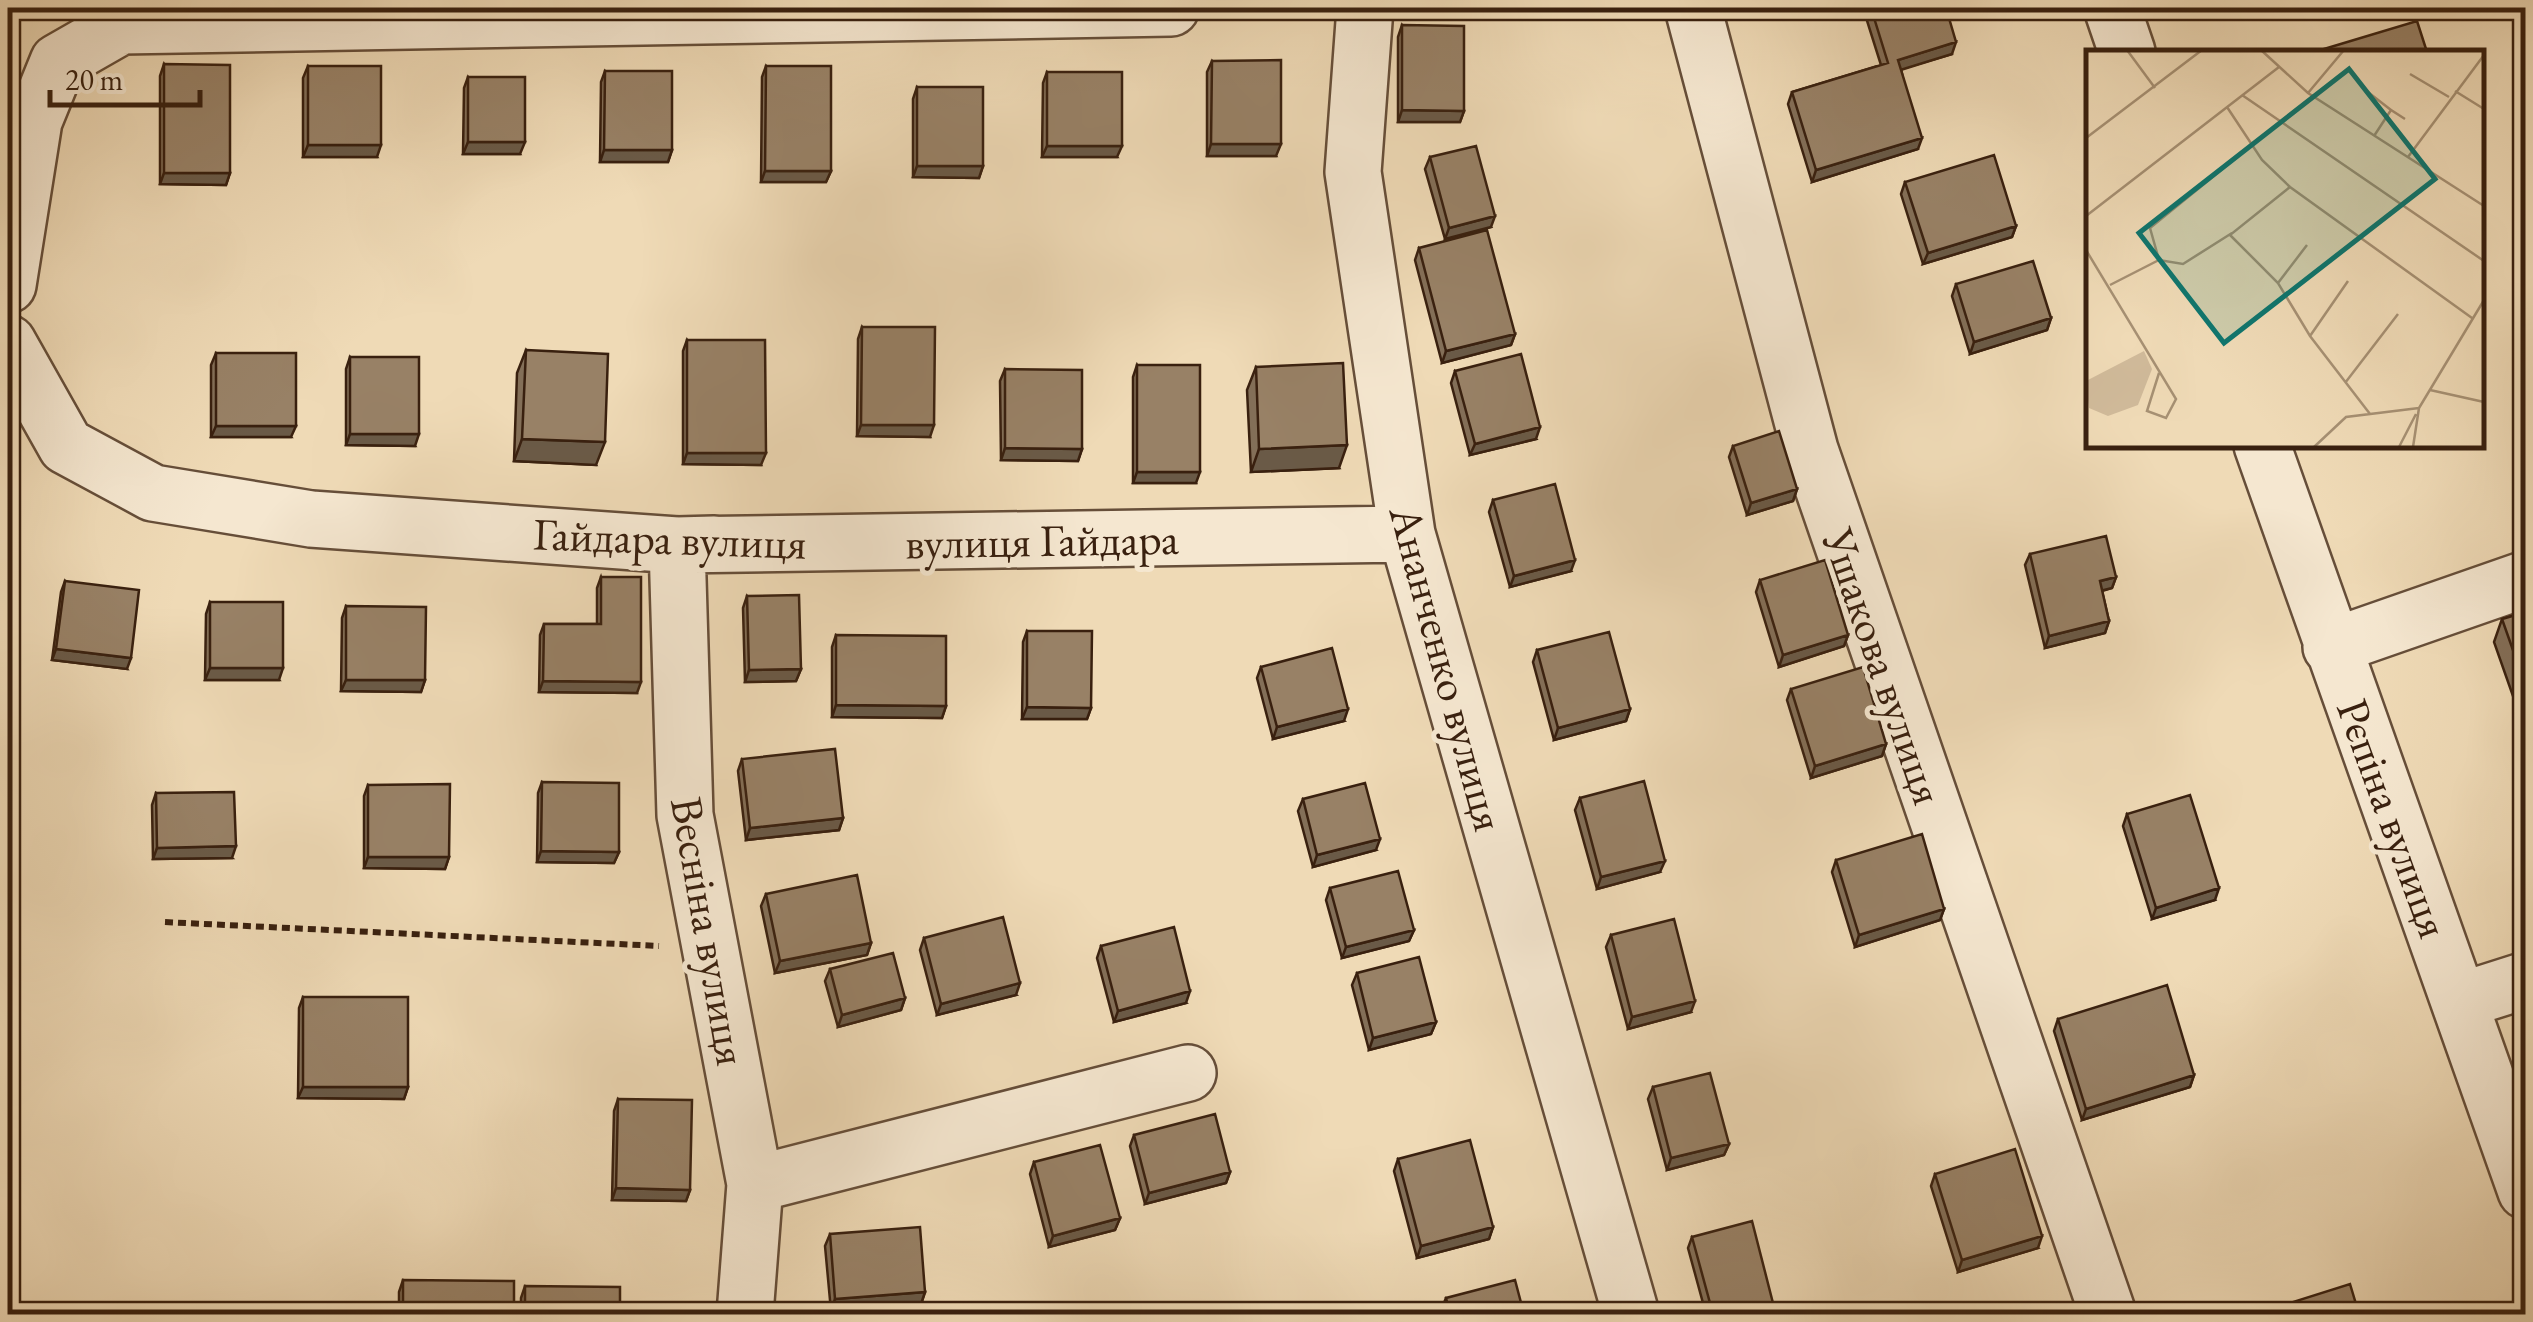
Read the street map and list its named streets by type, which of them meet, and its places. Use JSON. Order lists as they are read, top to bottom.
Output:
{
  "streets": {
    "street": [
      "Гайдара вулиця",
      "вулиця Гайдара",
      "Ушакова вулиця",
      "Ананченко вулиця",
      "Рєпіна вулиця",
      "Весніна вулиця"
    ]
  },
  "crossings": [
    ["Гайдара вулиця", "вулиця Гайдара"],
    ["Гайдара вулиця", "Весніна вулиця"],
    ["вулиця Гайдара", "Ананченко вулиця"],
    ["вулиця Гайдара", "Весніна вулиця"]
  ],
  "scale_bar": "20 m"
}
